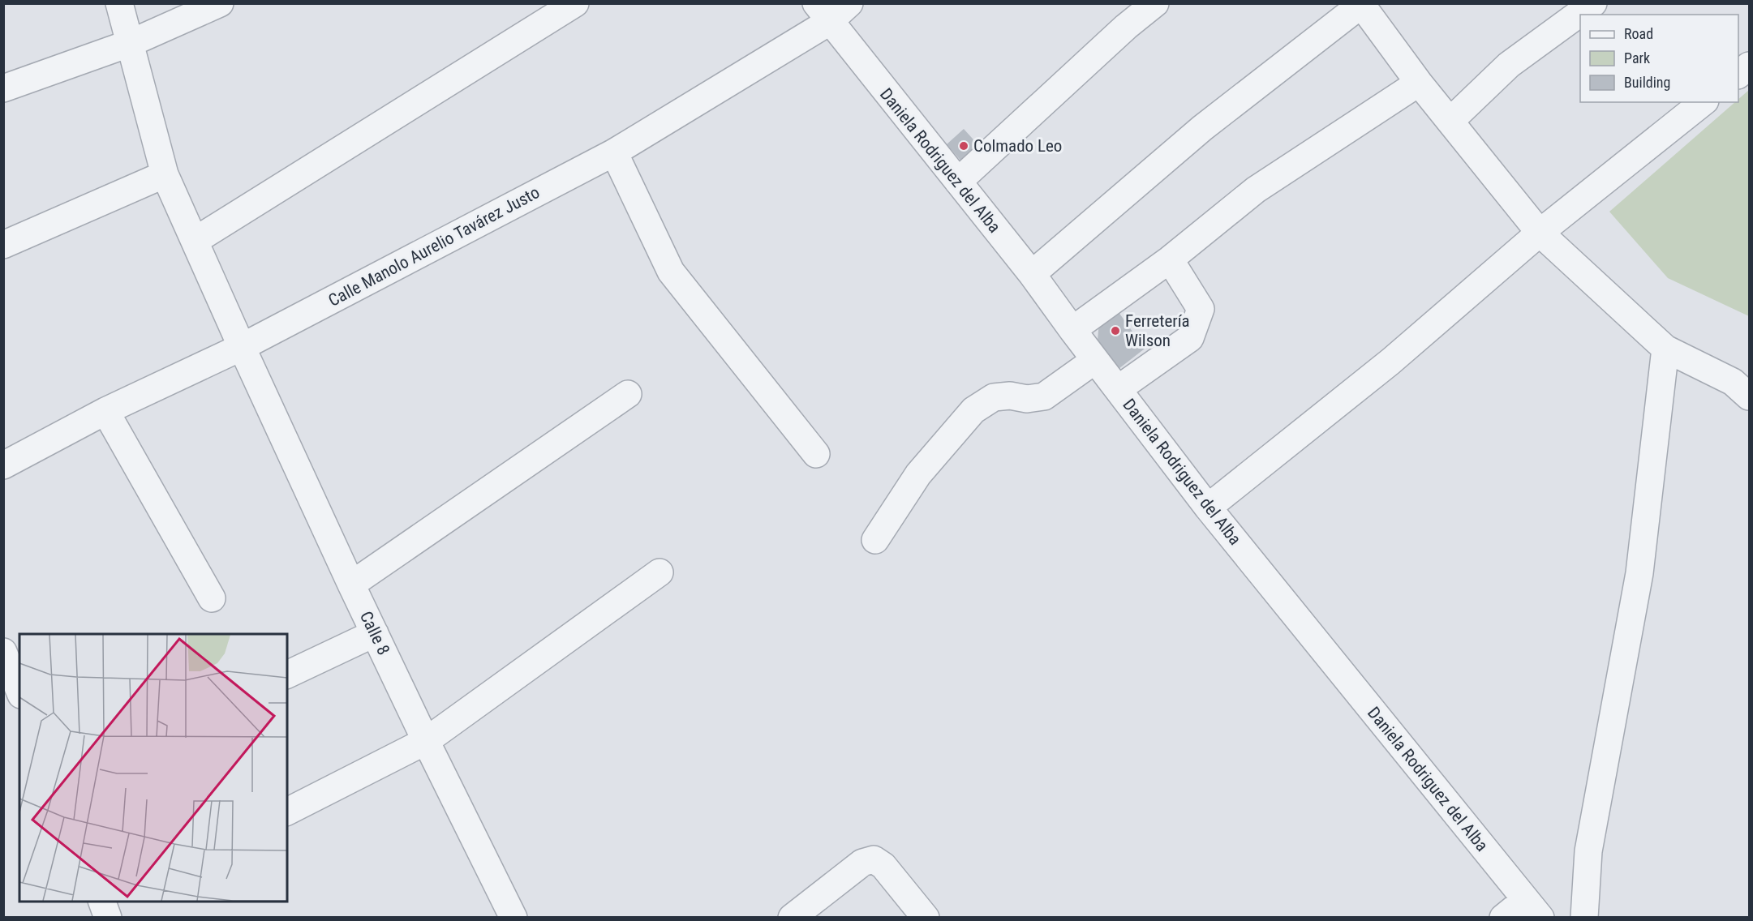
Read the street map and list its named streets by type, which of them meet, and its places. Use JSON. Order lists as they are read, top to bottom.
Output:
{
  "streets": {
    "street": ["Daniela Rodriguez del Alba", "Calle Manolo Aurelio Tavárez Justo", "Calle 8"]
  },
  "crossings": [
    ["Daniela Rodriguez del Alba", "Calle Manolo Aurelio Tavárez Justo"],
    ["Calle Manolo Aurelio Tavárez Justo", "Calle 8"]
  ],
  "places": ["Colmado Leo", "Ferretería Wilson"],
  "legend": ["Road", "Park", "Building"]
}
